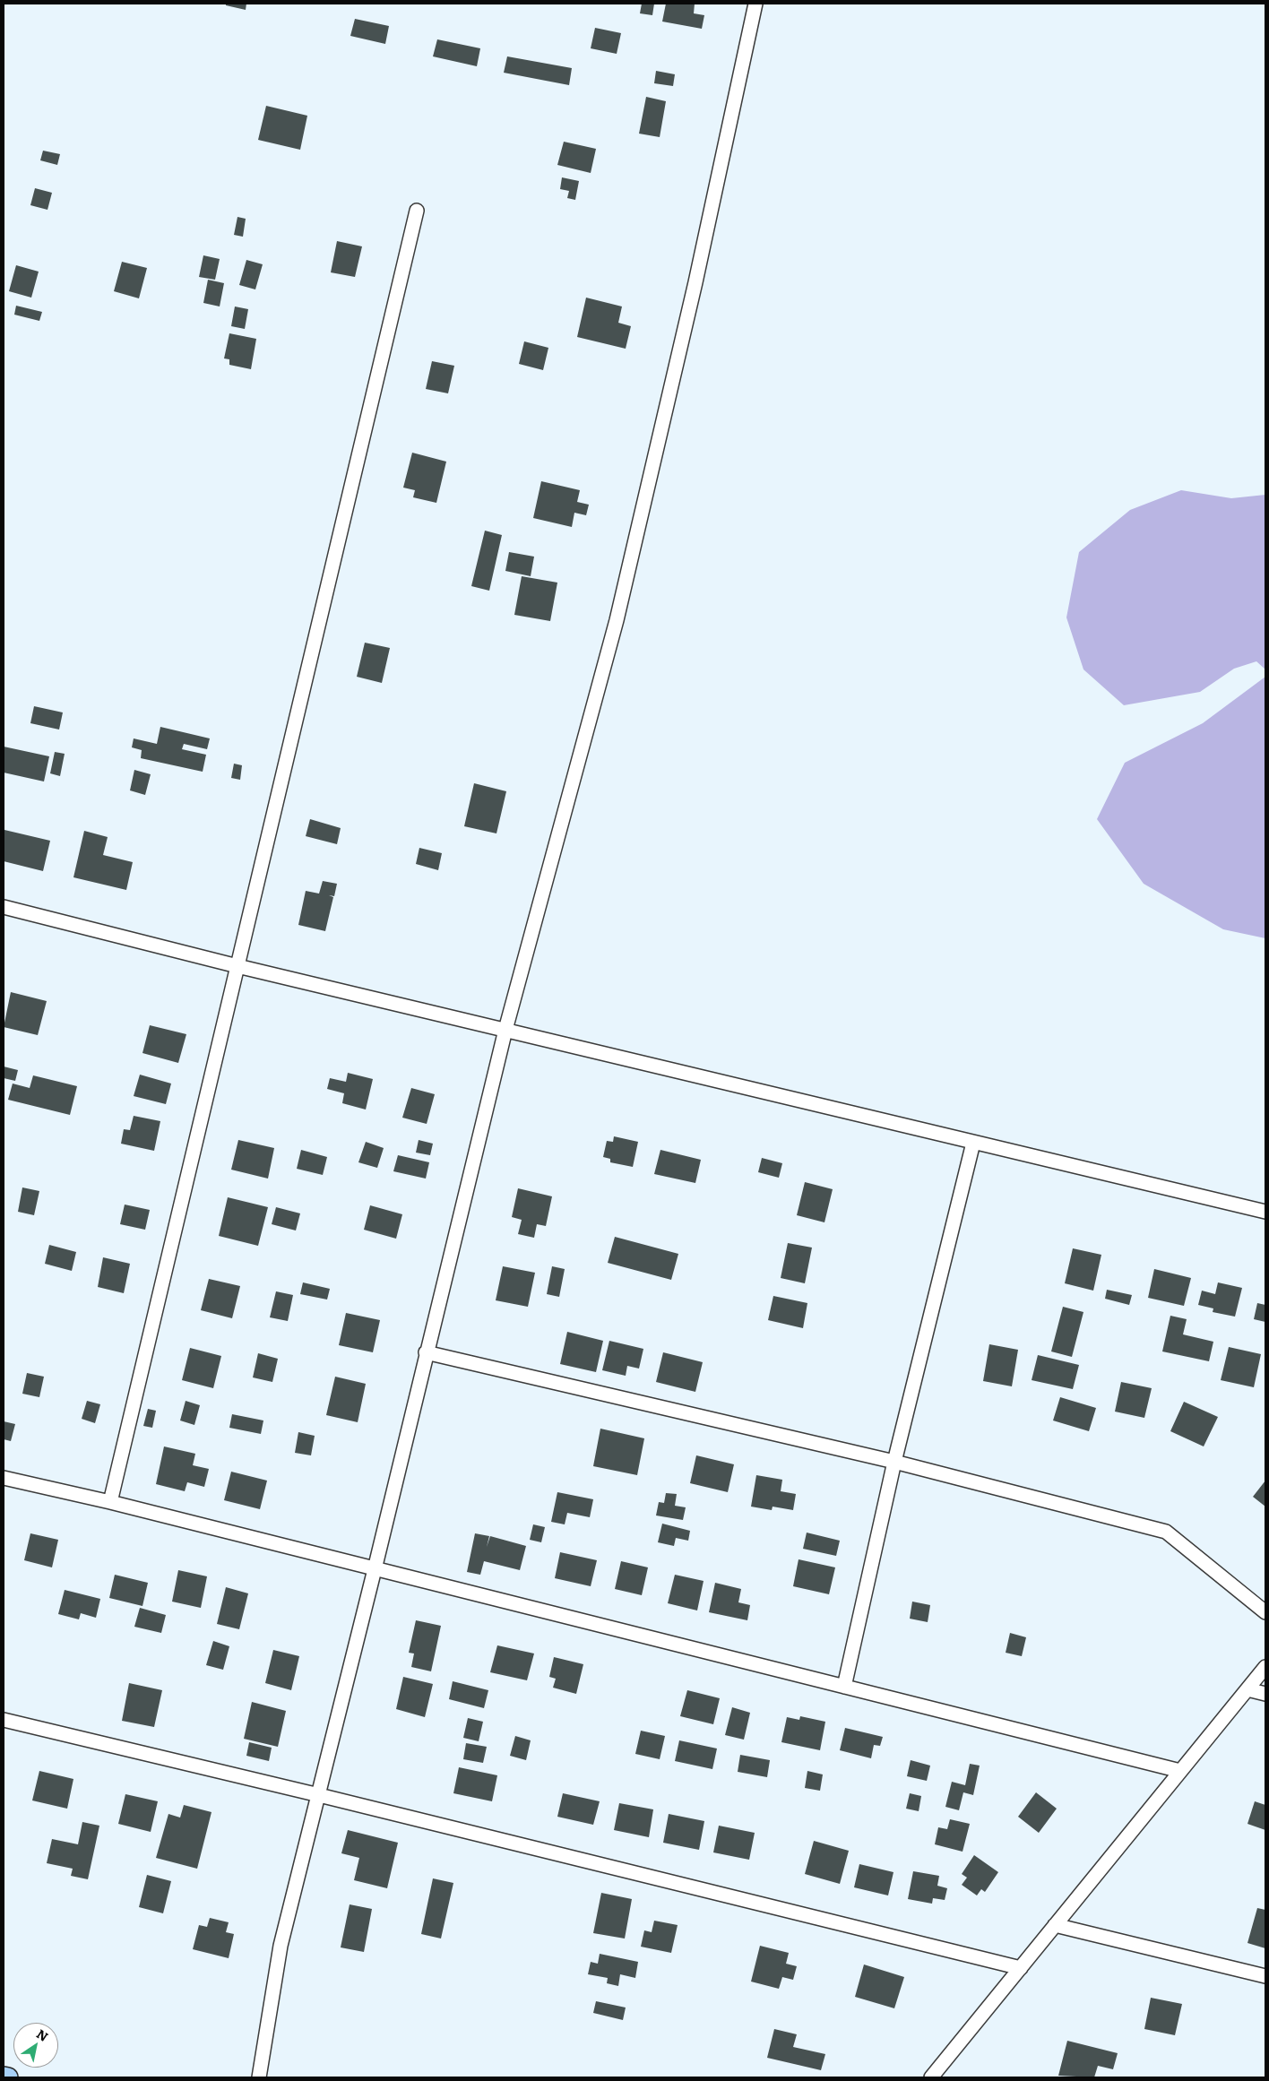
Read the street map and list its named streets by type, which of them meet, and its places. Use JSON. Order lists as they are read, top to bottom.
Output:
{
  "north": "top right"
}
